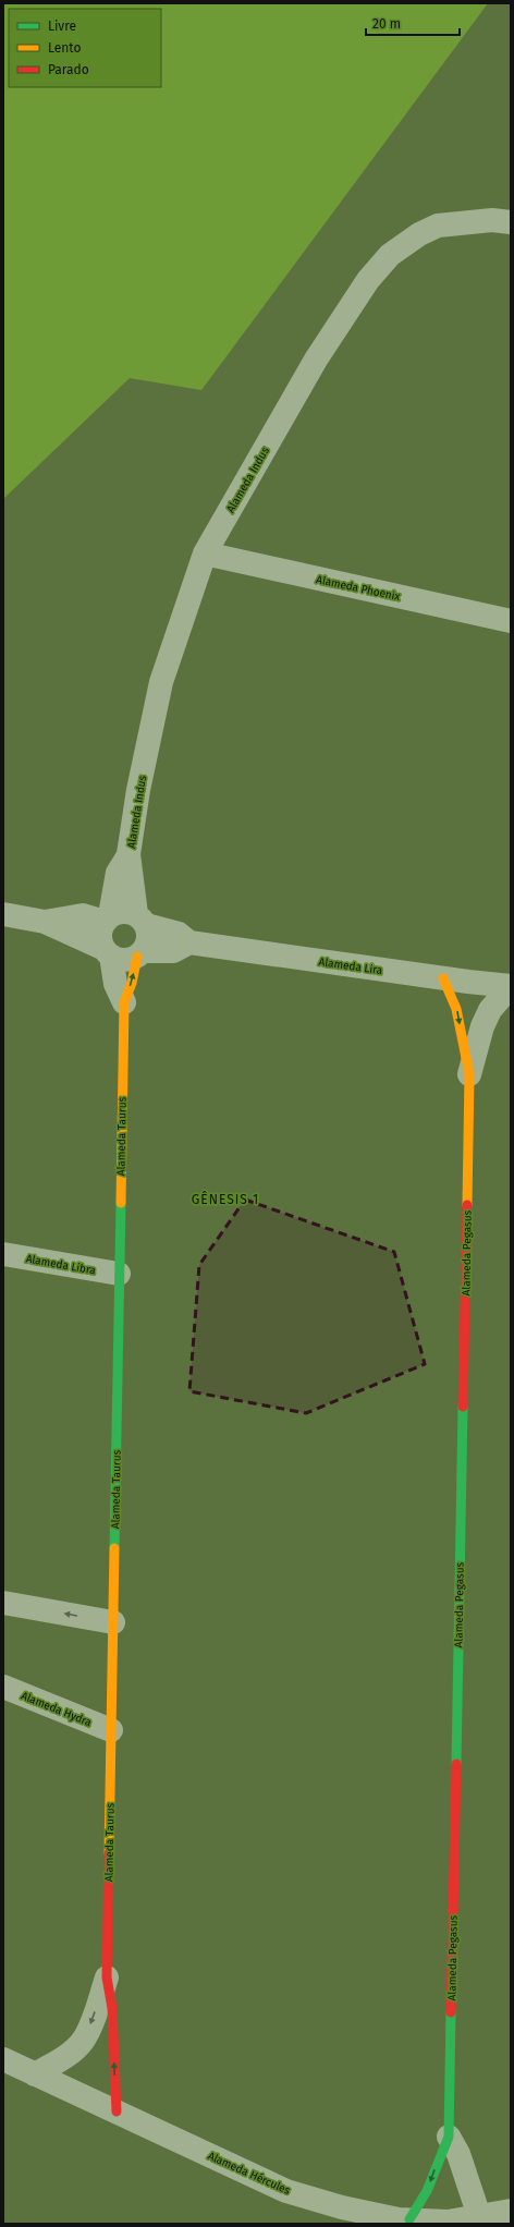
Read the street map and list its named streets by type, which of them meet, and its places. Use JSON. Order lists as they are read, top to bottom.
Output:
{
  "streets": {
    "street": [
      "Alameda Indus",
      "Alameda Phoenix",
      "Alameda Lira",
      "Alameda Taurus",
      "Alameda Pegasus",
      "Alameda Libra",
      "Alameda Hydra",
      "Alameda Hércules"
    ]
  },
  "crossings": [
    ["Alameda Indus", "Alameda Phoenix"],
    ["Alameda Indus", "Alameda Lira"],
    ["Alameda Indus", "Alameda Taurus"],
    ["Alameda Lira", "Alameda Taurus"],
    ["Alameda Lira", "Alameda Pegasus"],
    ["Alameda Taurus", "Alameda Libra"],
    ["Alameda Taurus", "Alameda Hydra"],
    ["Alameda Taurus", "Alameda Hércules"],
    ["Alameda Pegasus", "Alameda Hércules"]
  ],
  "districts": ["GÊNESIS 1"],
  "legend": ["Livre", "Lento", "Parado"],
  "scale_bar": "20 m"
}
